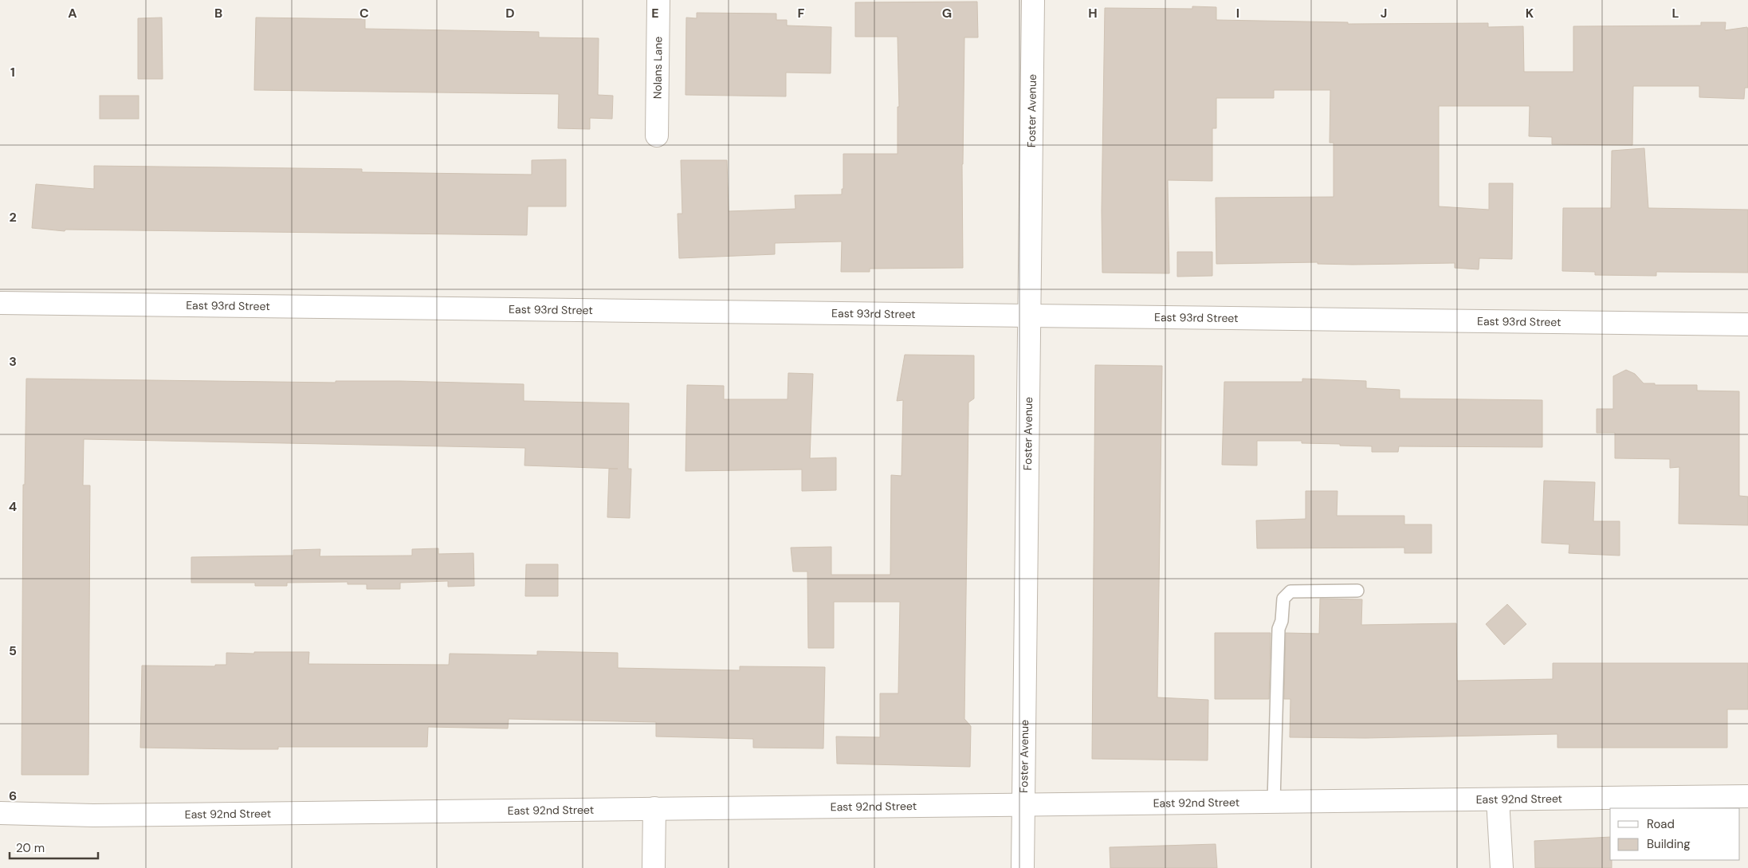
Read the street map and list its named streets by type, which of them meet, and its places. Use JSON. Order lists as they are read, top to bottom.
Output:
{
  "streets": {
    "street": [
      "Nolans Lane",
      "Foster Avenue",
      "East 93rd Street",
      "East 92nd Street"
    ]
  },
  "crossings": [
    ["Foster Avenue", "East 93rd Street"],
    ["Foster Avenue", "East 92nd Street"]
  ],
  "legend": ["Road", "Building"],
  "scale_bar": "20 m",
  "grid": {
    "columns": [
      "A",
      "B",
      "C",
      "D",
      "E",
      "F",
      "G",
      "H",
      "I",
      "J",
      "K",
      "L"
    ],
    "rows": [
      "1",
      "2",
      "3",
      "4",
      "5",
      "6"
    ]
  }
}
